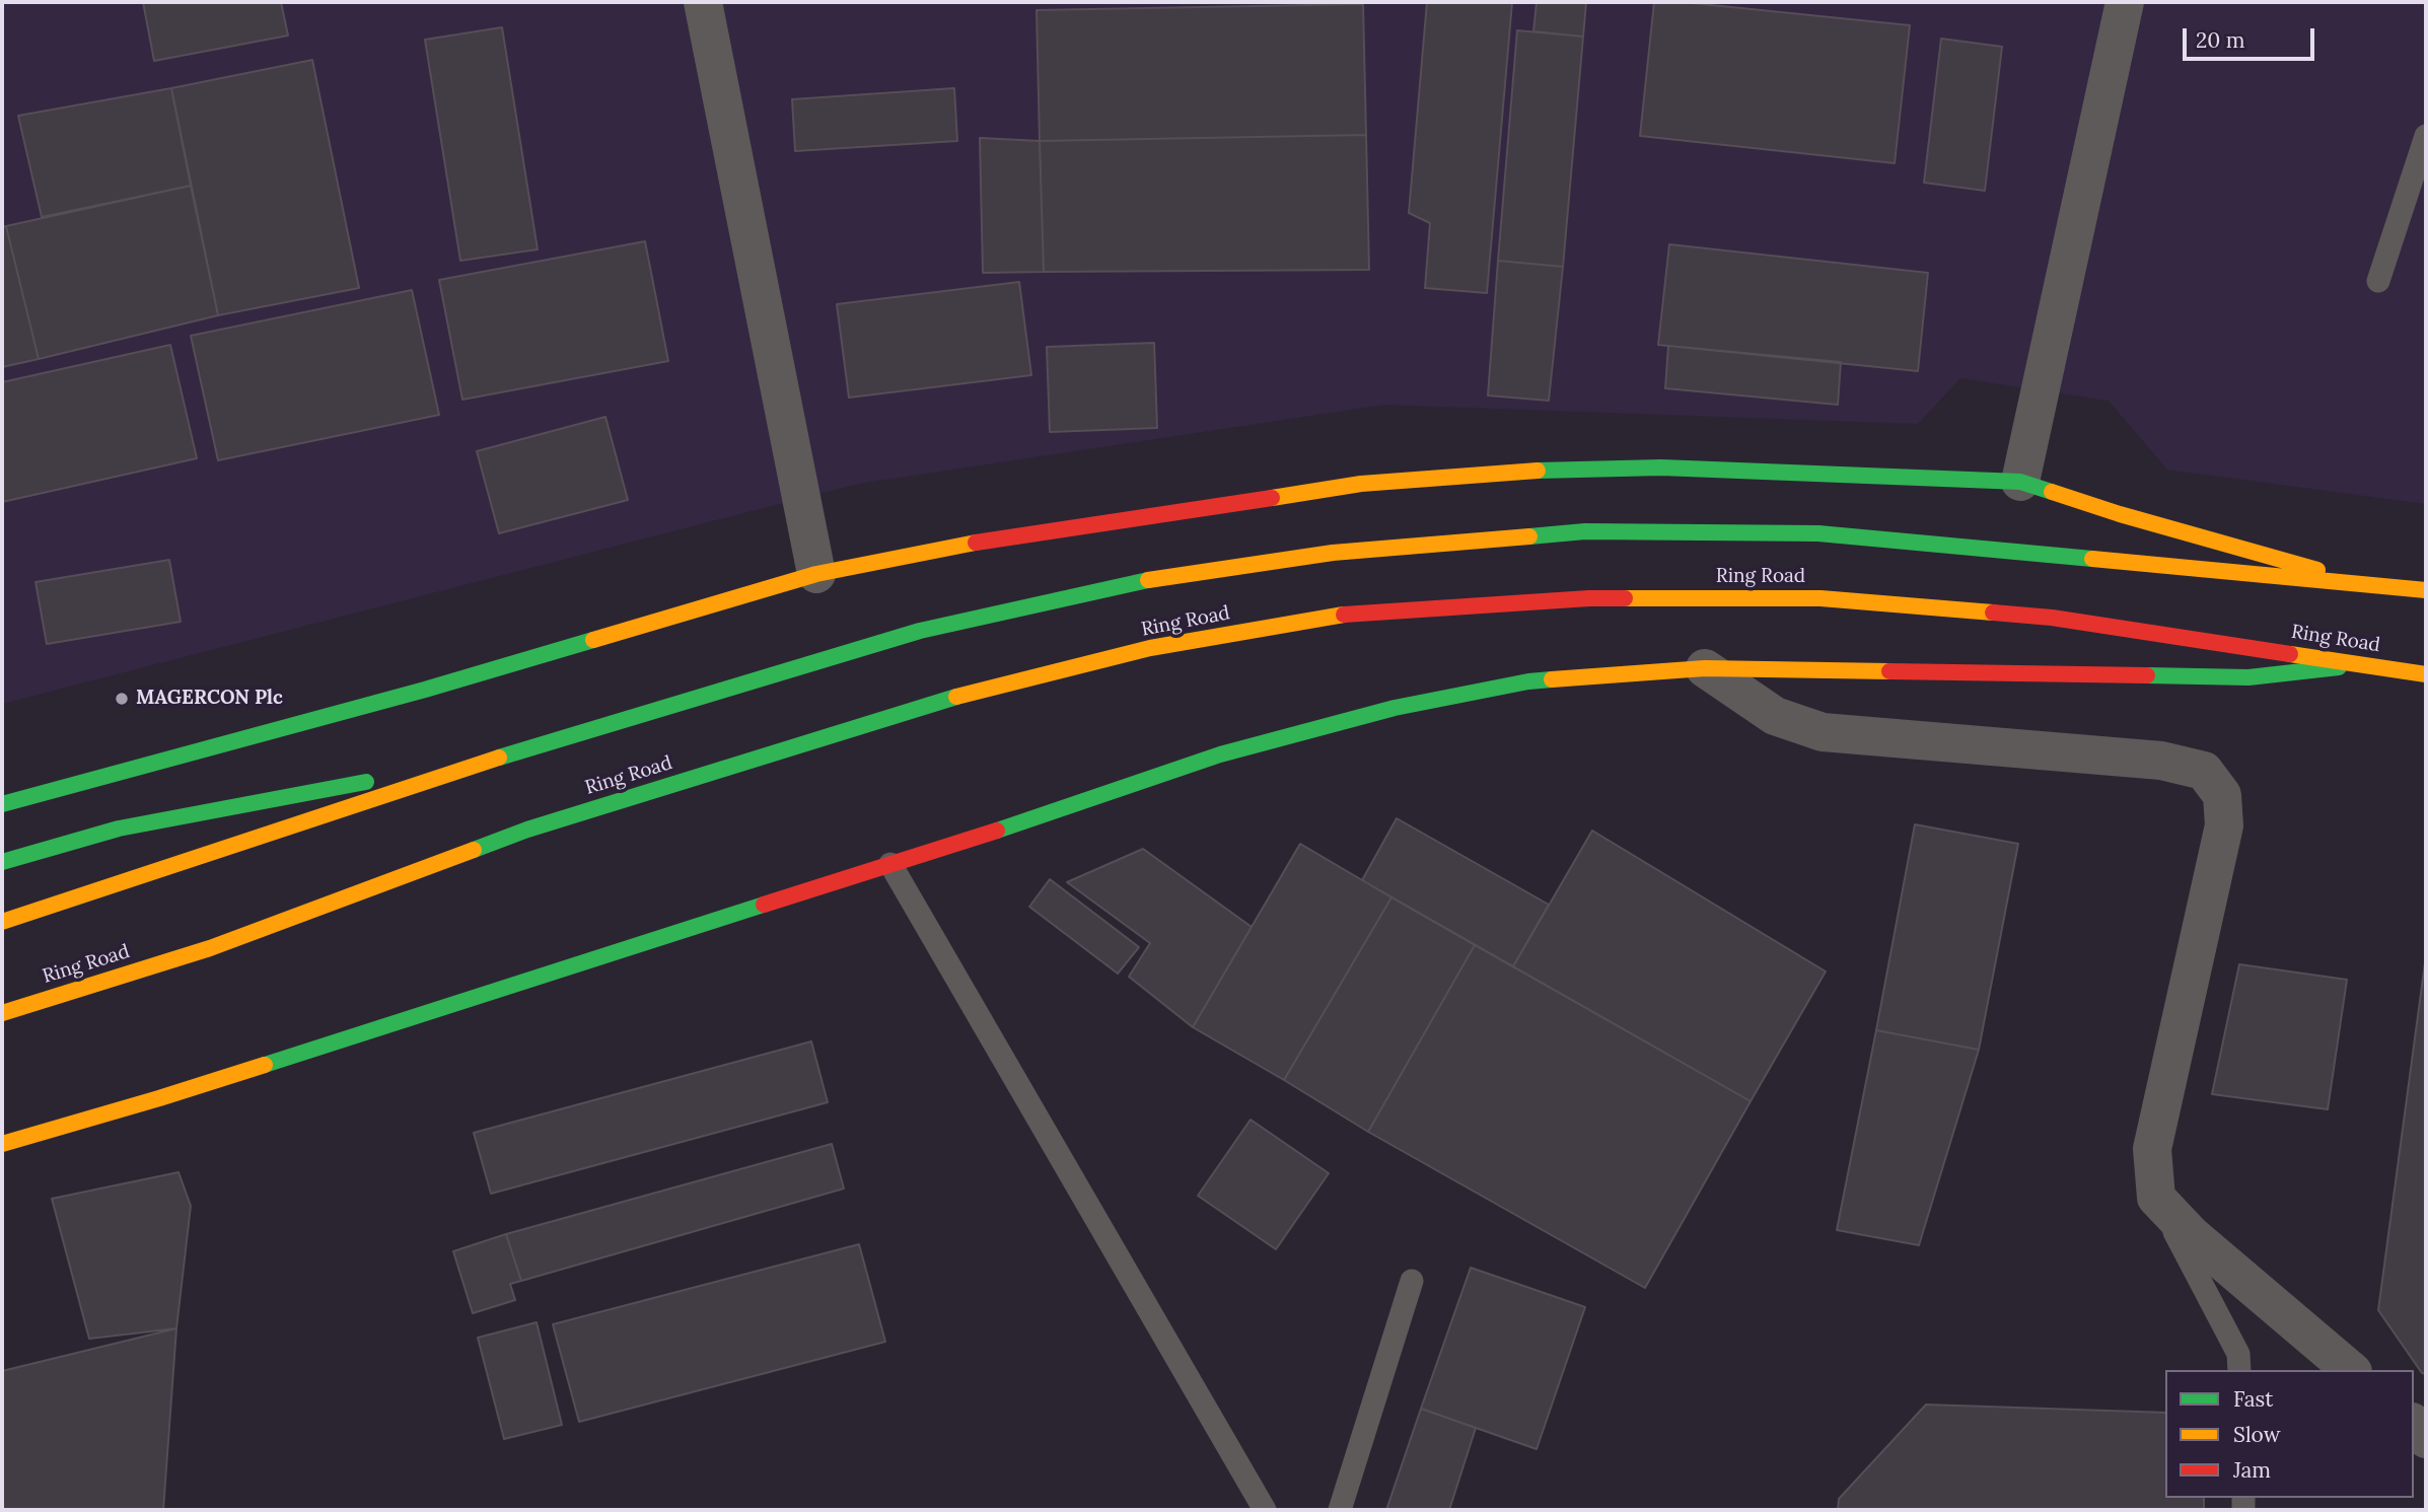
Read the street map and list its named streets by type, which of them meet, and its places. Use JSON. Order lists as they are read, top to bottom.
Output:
{
  "streets": {
    "main road": ["Ring Road"]
  },
  "places": ["MAGERCON Plc"],
  "legend": ["Fast", "Slow", "Jam"],
  "scale_bar": "20 m"
}
